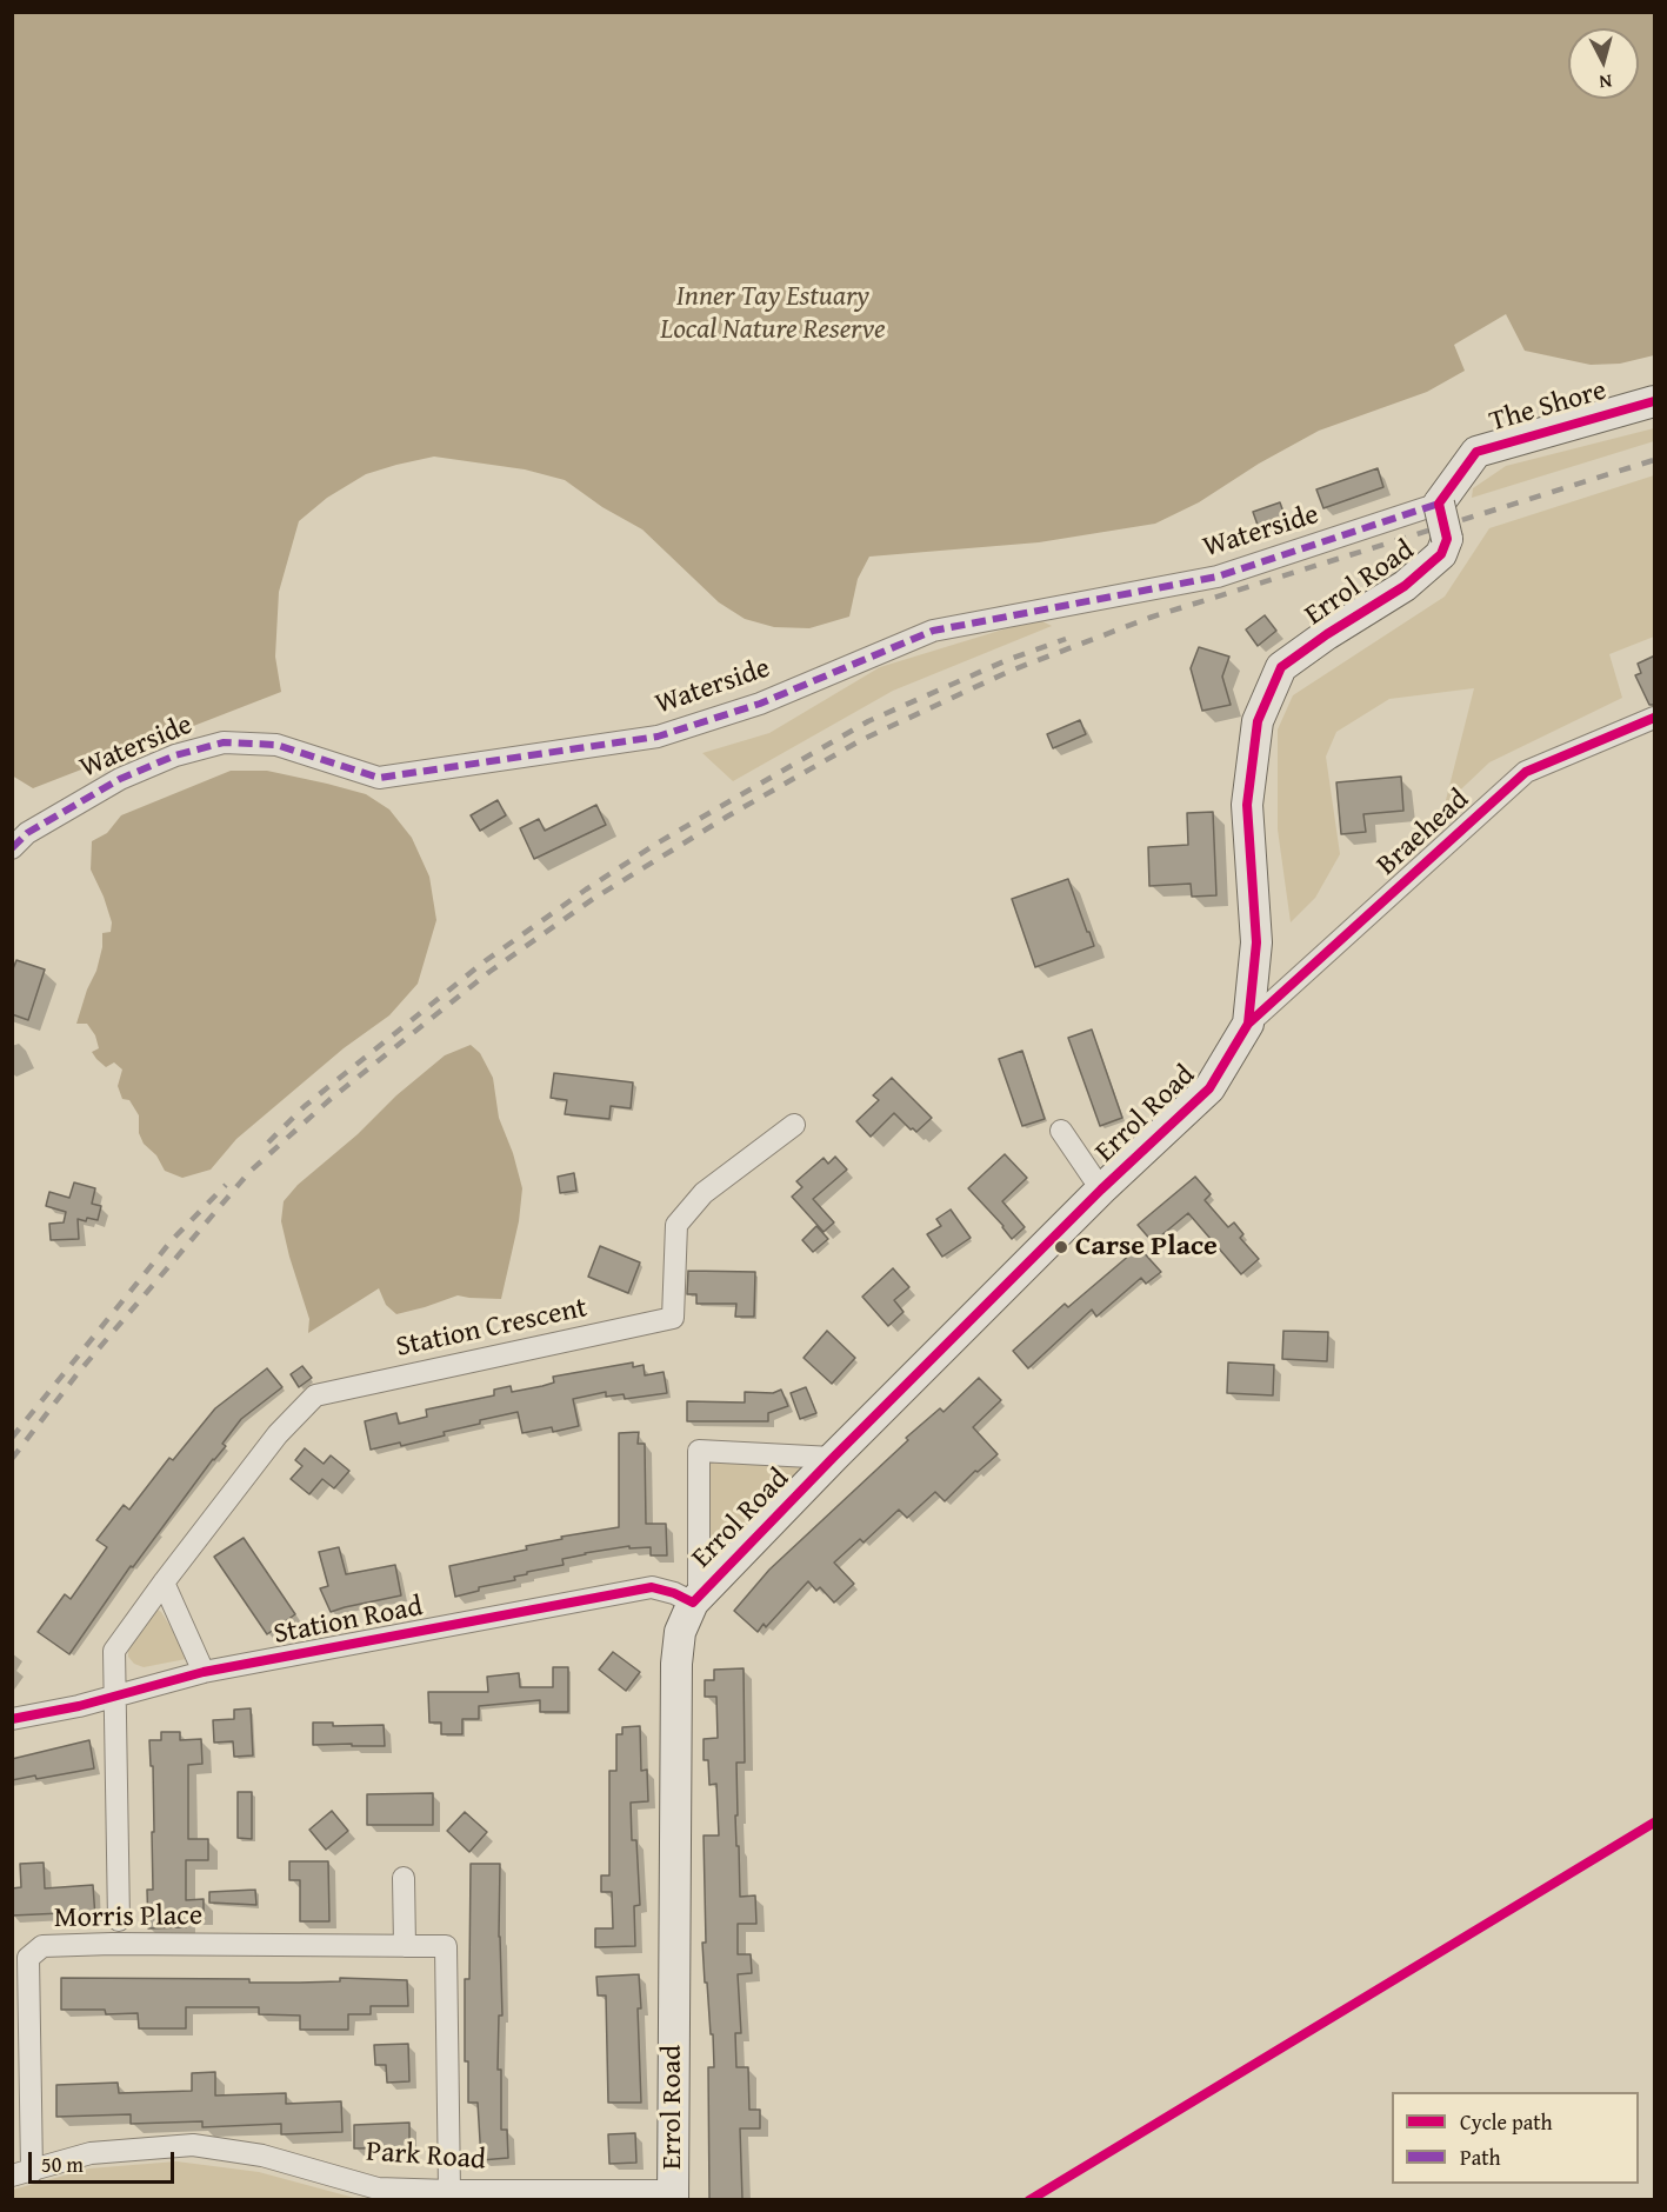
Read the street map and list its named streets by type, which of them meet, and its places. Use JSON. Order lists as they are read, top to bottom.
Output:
{
  "streets": {
    "street": [
      "The Shore",
      "Waterside",
      "Errol Road",
      "Braehead",
      "Station Crescent",
      "Station Road",
      "Morris Place",
      "Park Road"
    ]
  },
  "crossings": [
    ["The Shore", "Waterside"],
    ["The Shore", "Errol Road"],
    ["Waterside", "Errol Road"],
    ["Errol Road", "Braehead"],
    ["Errol Road", "Station Road"],
    ["Errol Road", "Park Road"],
    ["Station Crescent", "Station Road"],
    ["Morris Place", "Park Road"]
  ],
  "parks": ["Inner Tay Estuary Local Nature Reserve"],
  "places": ["Carse Place"],
  "legend": ["Cycle path", "Path"],
  "scale_bar": "50 m",
  "north": "bottom"
}
